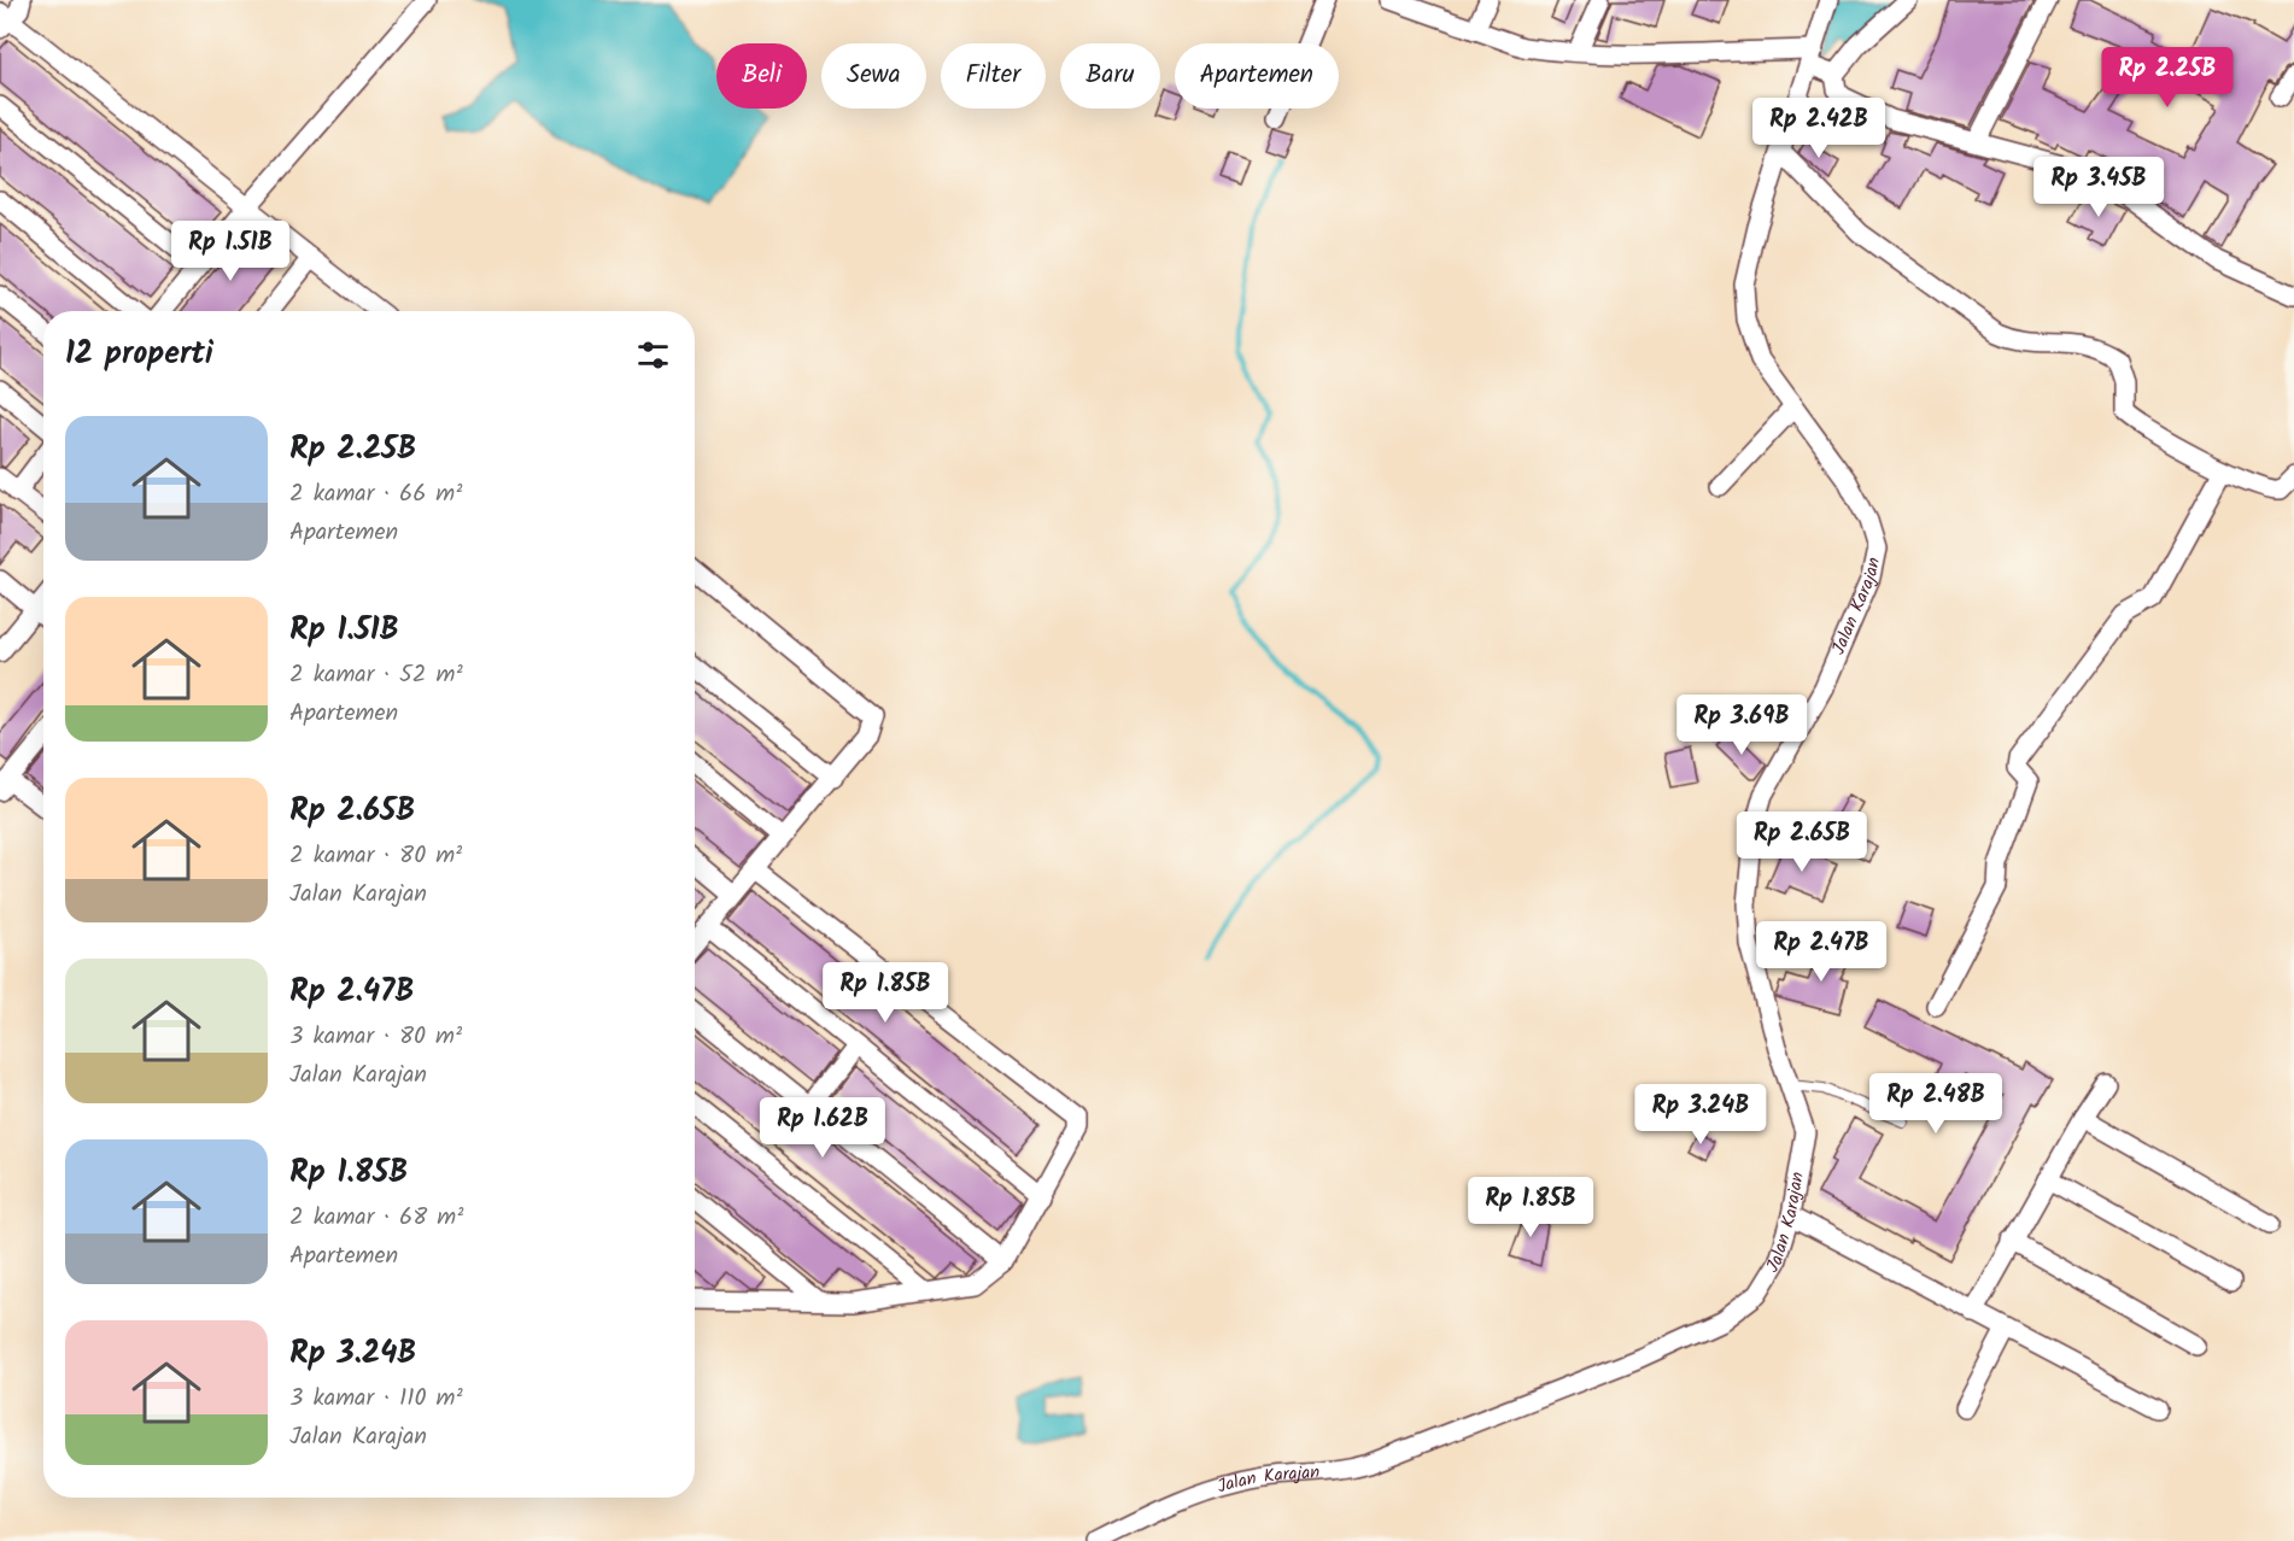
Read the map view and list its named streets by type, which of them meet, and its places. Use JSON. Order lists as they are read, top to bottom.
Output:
{
  "streets": {
    "street": ["Jalan Karajan"]
  },
  "page": {
    "chip": [
      "Beli",
      "Sewa",
      "Filter",
      "Baru",
      "Apartemen"
    ],
    "price": [
      "Rp 2.25B",
      "Rp 2.42B",
      "Rp 3.45B",
      "Rp 1.51B",
      "Rp 3.69B",
      "Rp 2.65B",
      "Rp 2.47B",
      "Rp 1.85B",
      "Rp 2.48B",
      "Rp 3.24B",
      "Rp 1.62B",
      "Rp 1.85B"
    ],
    "heading": "12 properti",
    "list": [
      {
        "name": "Rp 2.25B",
        "note": "2 kamar · 66 m² · Apartemen"
      },
      {
        "name": "Rp 1.51B",
        "note": "2 kamar · 52 m² · Apartemen"
      },
      {
        "name": "Rp 2.65B",
        "note": "2 kamar · 80 m² · Jalan Karajan"
      },
      {
        "name": "Rp 2.47B",
        "note": "3 kamar · 80 m² · Jalan Karajan"
      },
      {
        "name": "Rp 1.85B",
        "note": "2 kamar · 68 m² · Apartemen"
      },
      {
        "name": "Rp 3.24B",
        "note": "3 kamar · 110 m² · Jalan Karajan"
      }
    ]
  }
}
